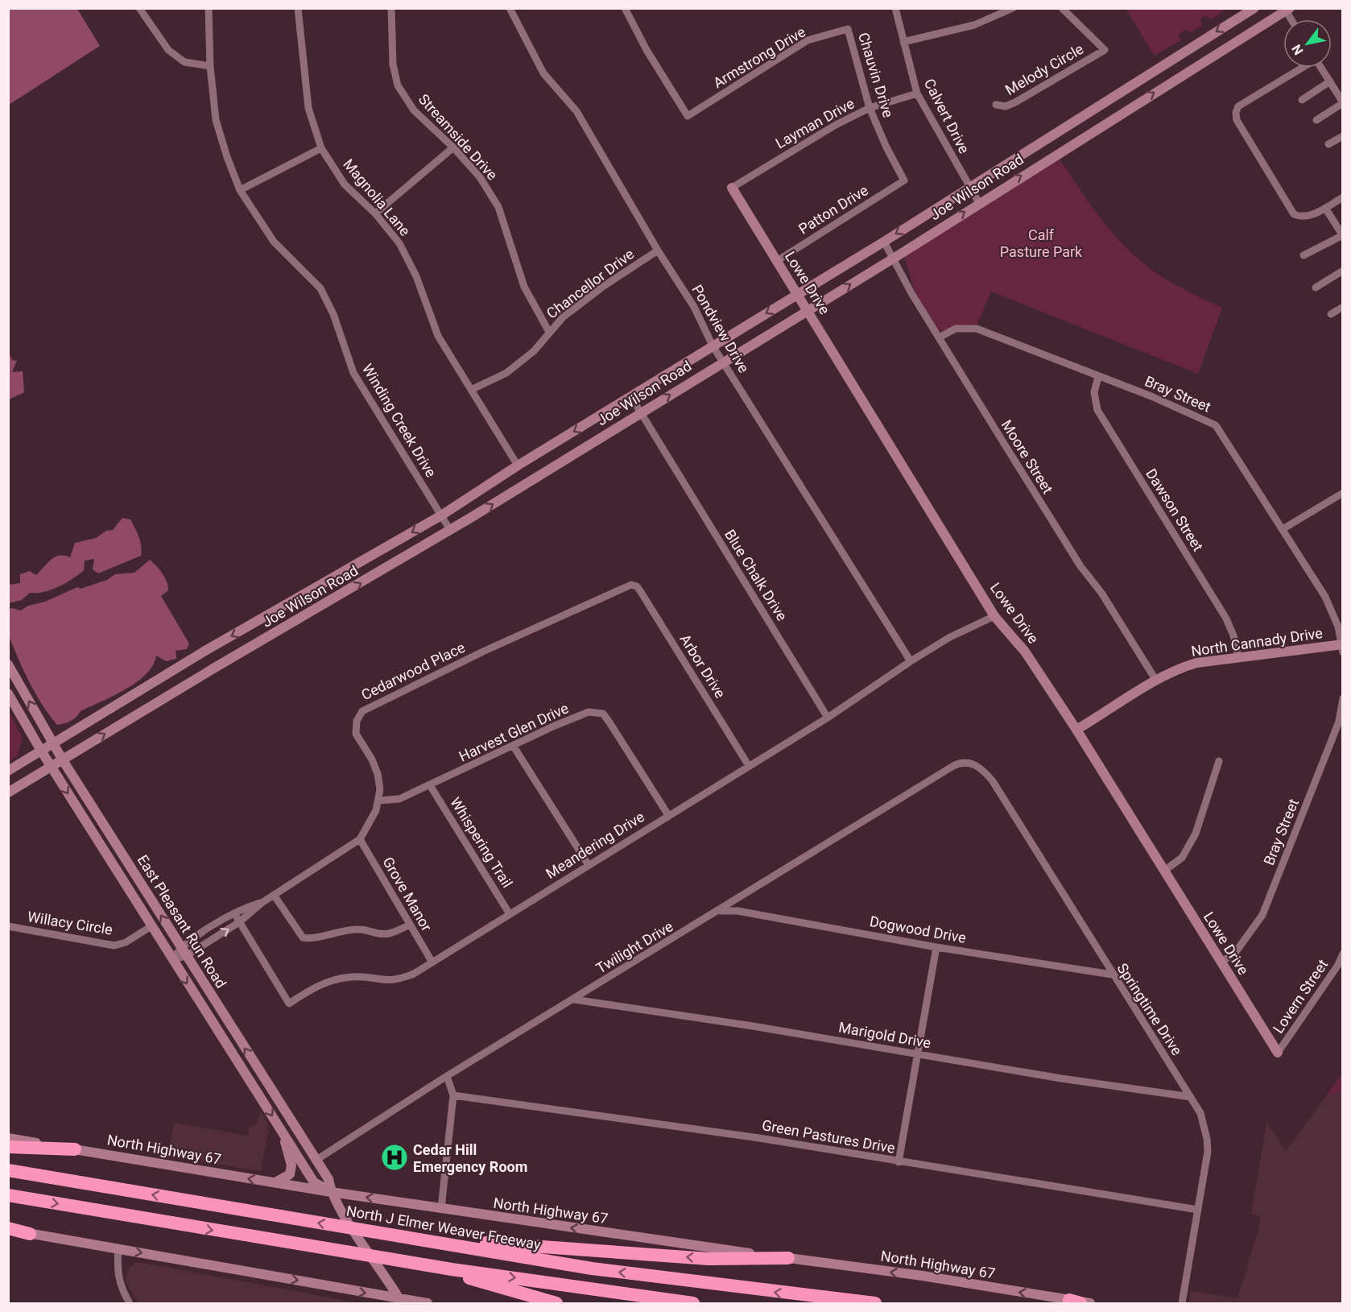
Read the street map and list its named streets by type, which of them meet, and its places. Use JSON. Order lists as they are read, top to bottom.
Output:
{
  "streets": {
    "highway": ["North J Elmer Weaver Freeway"],
    "main road": [
      "Joe Wilson Road",
      "Lowe Drive",
      "North Cannady Drive",
      "East Pleasant Run Road",
      "North Highway 67"
    ],
    "street": [
      "Armstrong Drive",
      "Melody Circle",
      "Chauvin Drive",
      "Calvert Drive",
      "Layman Drive",
      "Streamside Drive",
      "Magnolia Lane",
      "Patton Drive",
      "Chancellor Drive",
      "Pondview Drive",
      "Bray Street",
      "Winding Creek Drive",
      "Moore Street",
      "Dawson Street",
      "Blue Chalk Drive",
      "Arbor Drive",
      "Cedarwood Place",
      "Harvest Glen Drive",
      "Whispering Trail",
      "Meandering Drive",
      "Grove Manor",
      "Willacy Circle",
      "Dogwood Drive",
      "Twilight Drive",
      "Lovern Street",
      "Springtime Drive",
      "Marigold Drive",
      "Green Pastures Drive"
    ]
  },
  "crossings": [
    ["Armstrong Drive", "Chauvin Drive"],
    ["Chauvin Drive", "Layman Drive"],
    ["Chauvin Drive", "Patton Drive"],
    ["Calvert Drive", "Layman Drive"],
    ["Calvert Drive", "Joe Wilson Road"],
    ["Layman Drive", "Lowe Drive"],
    ["Streamside Drive", "Chancellor Drive"],
    ["Joe Wilson Road", "Magnolia Lane"],
    ["Joe Wilson Road", "Lowe Drive"],
    ["Joe Wilson Road", "Pondview Drive"],
    ["Joe Wilson Road", "Winding Creek Drive"],
    ["Joe Wilson Road", "Moore Street"],
    ["Joe Wilson Road", "Blue Chalk Drive"],
    ["Joe Wilson Road", "East Pleasant Run Road"],
    ["Magnolia Lane", "Chancellor Drive"],
    ["Patton Drive", "Lowe Drive"],
    ["Lowe Drive", "Bray Street"],
    ["Lowe Drive", "North Cannady Drive"],
    ["Lowe Drive", "Meandering Drive"],
    ["Lowe Drive", "Lovern Street"],
    ["Chancellor Drive", "Pondview Drive"],
    ["Pondview Drive", "Meandering Drive"],
    ["Bray Street", "Moore Street"],
    ["Bray Street", "Dawson Street"],
    ["Bray Street", "North Cannady Drive"],
    ["Moore Street", "North Cannady Drive"],
    ["Dawson Street", "North Cannady Drive"],
    ["Blue Chalk Drive", "Meandering Drive"],
    ["Arbor Drive", "Cedarwood Place"],
    ["Arbor Drive", "Meandering Drive"],
    ["Cedarwood Place", "Harvest Glen Drive"],
    ["Cedarwood Place", "Meandering Drive"],
    ["Cedarwood Place", "Grove Manor"],
    ["Cedarwood Place", "East Pleasant Run Road"],
    ["Harvest Glen Drive", "Whispering Trail"],
    ["Harvest Glen Drive", "Meandering Drive"],
    ["Whispering Trail", "Meandering Drive"],
    ["Meandering Drive", "Grove Manor"],
    ["East Pleasant Run Road", "Willacy Circle"],
    ["East Pleasant Run Road", "Twilight Drive"],
    ["East Pleasant Run Road", "North Highway 67"],
    ["Dogwood Drive", "Twilight Drive"],
    ["Dogwood Drive", "Springtime Drive"],
    ["Twilight Drive", "Springtime Drive"],
    ["Twilight Drive", "Marigold Drive"],
    ["Springtime Drive", "Marigold Drive"],
    ["Springtime Drive", "Green Pastures Drive"]
  ],
  "one_way": ["North Highway 67"],
  "parks": ["Calf Pasture Park"],
  "places": {
    "hospital": ["Cedar Hill Emergency Room"]
  },
  "north": "bottom left"
}
